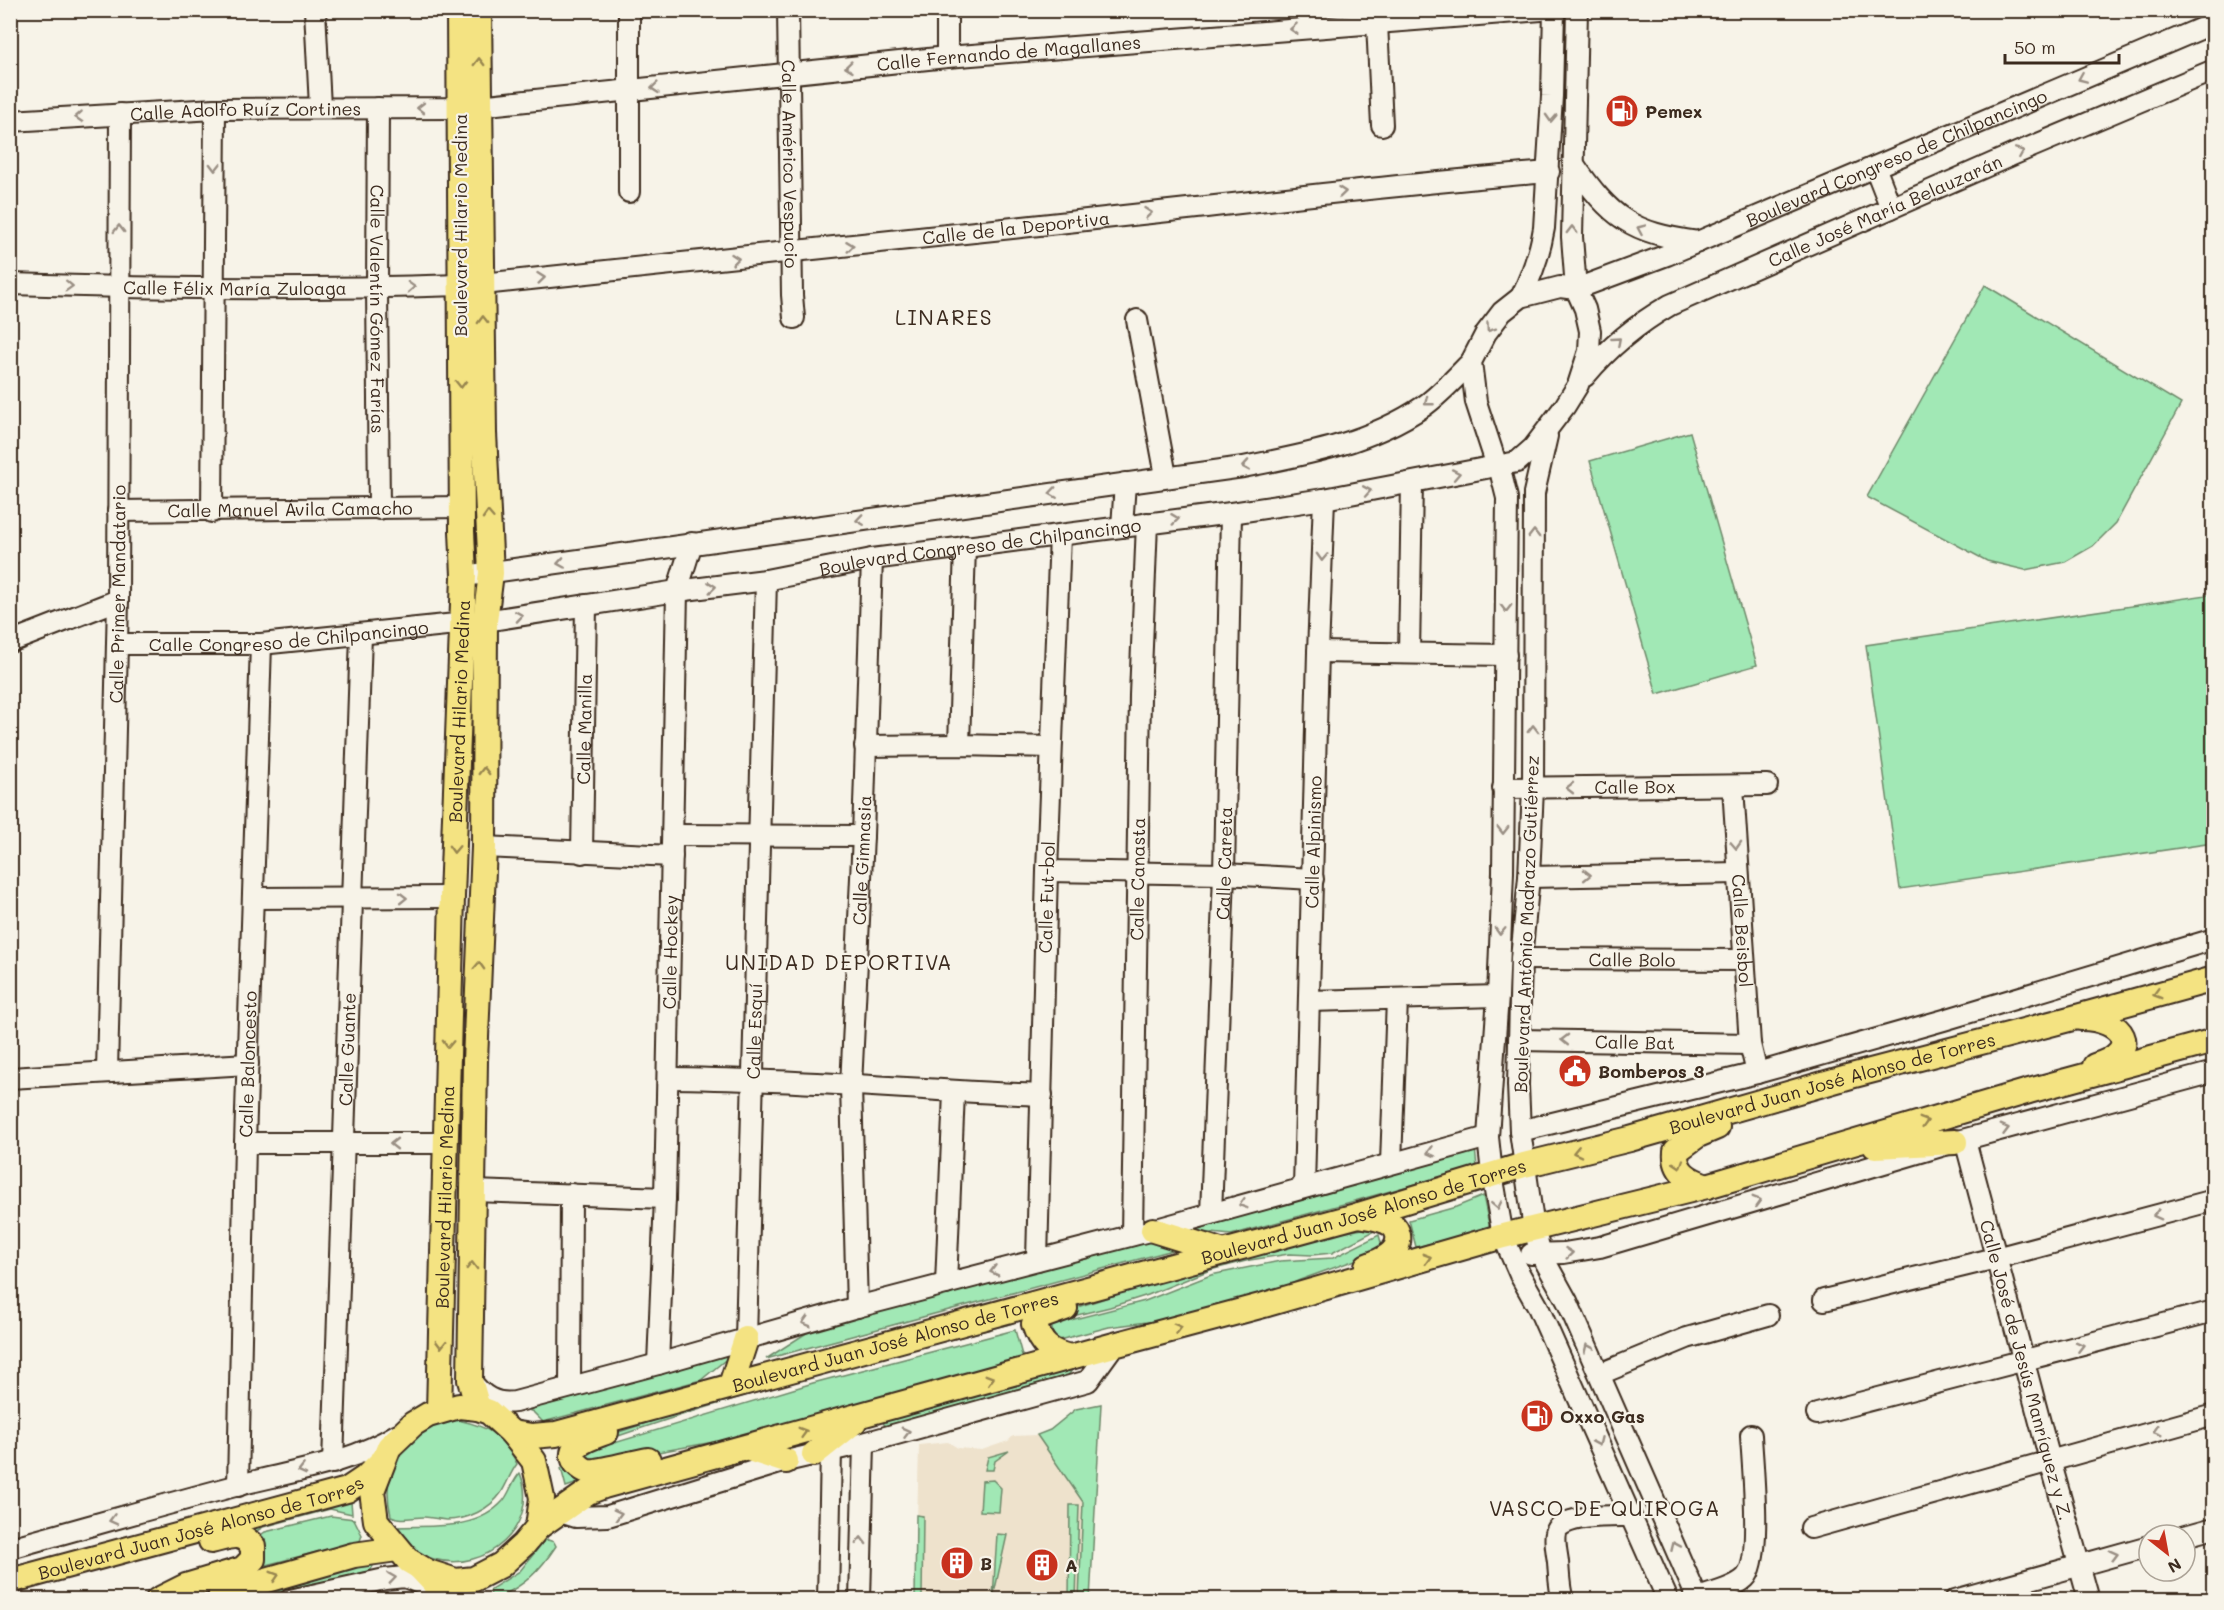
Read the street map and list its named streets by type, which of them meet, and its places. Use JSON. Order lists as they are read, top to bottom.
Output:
{
  "streets": {
    "main road": ["Boulevard Hilario Medina", "Boulevard Juan José Alonso de Torres"],
    "street": [
      "Calle Fernando de Magallanes",
      "Calle Adolfo Ruíz Cortines",
      "Boulevard Congreso de Chilpancingo",
      "Calle Américo Vespucio",
      "Calle José María Belauzarán",
      "Calle de la Deportiva",
      "Calle Félix María Zuloaga",
      "Calle Valentín Gómez Farías",
      "Calle Manuel Ávila Camacho",
      "Calle Primer Mandatario",
      "Calle Congreso de Chilpancingo",
      "Calle Manilla",
      "Calle Box",
      "Calle Alpinismo",
      "Calle Gimnasia",
      "Calle Careta",
      "Calle Canasta",
      "Calle Fut-bol",
      "Boulevard Antônio Madrazo Gutiérrez",
      "Calle Beisbol",
      "Calle Hockey",
      "Calle Bolo",
      "Calle Esquí",
      "Calle Bat",
      "Calle Guante",
      "Calle Baloncesto",
      "Calle José de Jesús Manríquez y Z."
    ]
  },
  "crossings": [
    ["Calle Fernando de Magallanes", "Calle Adolfo Ruíz Cortines"],
    ["Calle Fernando de Magallanes", "Calle Américo Vespucio"],
    ["Calle Fernando de Magallanes", "Boulevard Hilario Medina"],
    ["Calle Adolfo Ruíz Cortines", "Boulevard Hilario Medina"],
    ["Calle Adolfo Ruíz Cortines", "Calle Valentín Gómez Farías"],
    ["Calle Adolfo Ruíz Cortines", "Calle Primer Mandatario"],
    ["Boulevard Congreso de Chilpancingo", "Boulevard Hilario Medina"],
    ["Boulevard Congreso de Chilpancingo", "Calle Congreso de Chilpancingo"],
    ["Boulevard Congreso de Chilpancingo", "Calle Manilla"],
    ["Boulevard Congreso de Chilpancingo", "Calle Alpinismo"],
    ["Boulevard Congreso de Chilpancingo", "Calle Gimnasia"],
    ["Boulevard Congreso de Chilpancingo", "Calle Careta"],
    ["Boulevard Congreso de Chilpancingo", "Calle Canasta"],
    ["Boulevard Congreso de Chilpancingo", "Calle Fut-bol"],
    ["Boulevard Congreso de Chilpancingo", "Boulevard Antônio Madrazo Gutiérrez"],
    ["Boulevard Congreso de Chilpancingo", "Calle Hockey"],
    ["Boulevard Congreso de Chilpancingo", "Calle Esquí"],
    ["Calle Américo Vespucio", "Calle de la Deportiva"],
    ["Boulevard Hilario Medina", "Calle de la Deportiva"],
    ["Boulevard Hilario Medina", "Calle Félix María Zuloaga"],
    ["Boulevard Hilario Medina", "Calle Manuel Ávila Camacho"],
    ["Boulevard Hilario Medina", "Calle Congreso de Chilpancingo"],
    ["Boulevard Hilario Medina", "Boulevard Juan José Alonso de Torres"],
    ["Calle de la Deportiva", "Calle Félix María Zuloaga"],
    ["Calle Félix María Zuloaga", "Calle Valentín Gómez Farías"],
    ["Calle Félix María Zuloaga", "Calle Primer Mandatario"],
    ["Calle Valentín Gómez Farías", "Calle Manuel Ávila Camacho"],
    ["Calle Manuel Ávila Camacho", "Calle Primer Mandatario"],
    ["Calle Primer Mandatario", "Calle Congreso de Chilpancingo"],
    ["Calle Congreso de Chilpancingo", "Calle Guante"],
    ["Calle Congreso de Chilpancingo", "Calle Baloncesto"],
    ["Calle Box", "Boulevard Antônio Madrazo Gutiérrez"],
    ["Calle Box", "Calle Beisbol"],
    ["Calle Alpinismo", "Boulevard Juan José Alonso de Torres"],
    ["Calle Gimnasia", "Boulevard Juan José Alonso de Torres"],
    ["Calle Careta", "Boulevard Juan José Alonso de Torres"],
    ["Calle Canasta", "Boulevard Juan José Alonso de Torres"],
    ["Calle Fut-bol", "Boulevard Juan José Alonso de Torres"],
    ["Boulevard Antônio Madrazo Gutiérrez", "Calle Bolo"],
    ["Boulevard Antônio Madrazo Gutiérrez", "Calle Bat"],
    ["Boulevard Antônio Madrazo Gutiérrez", "Boulevard Juan José Alonso de Torres"],
    ["Calle Beisbol", "Calle Bolo"],
    ["Calle Beisbol", "Calle Bat"],
    ["Calle Beisbol", "Boulevard Juan José Alonso de Torres"],
    ["Calle Hockey", "Boulevard Juan José Alonso de Torres"],
    ["Calle Esquí", "Boulevard Juan José Alonso de Torres"]
  ],
  "one_way": [
    "Calle Fernando de Magallanes",
    "Calle Adolfo Ruíz Cortines",
    "Calle José María Belauzarán",
    "Calle de la Deportiva",
    "Calle Félix María Zuloaga"
  ],
  "districts": ["LINARES", "UNIDAD DEPORTIVA", "VASCO DE QUIROGA"],
  "places": {
    "fuel station": ["Pemex", "Oxxo Gas"],
    "public building": ["Bomberos 3"],
    "building": ["B", "A"]
  },
  "scale_bar": "50 m",
  "north": "bottom right"
}
